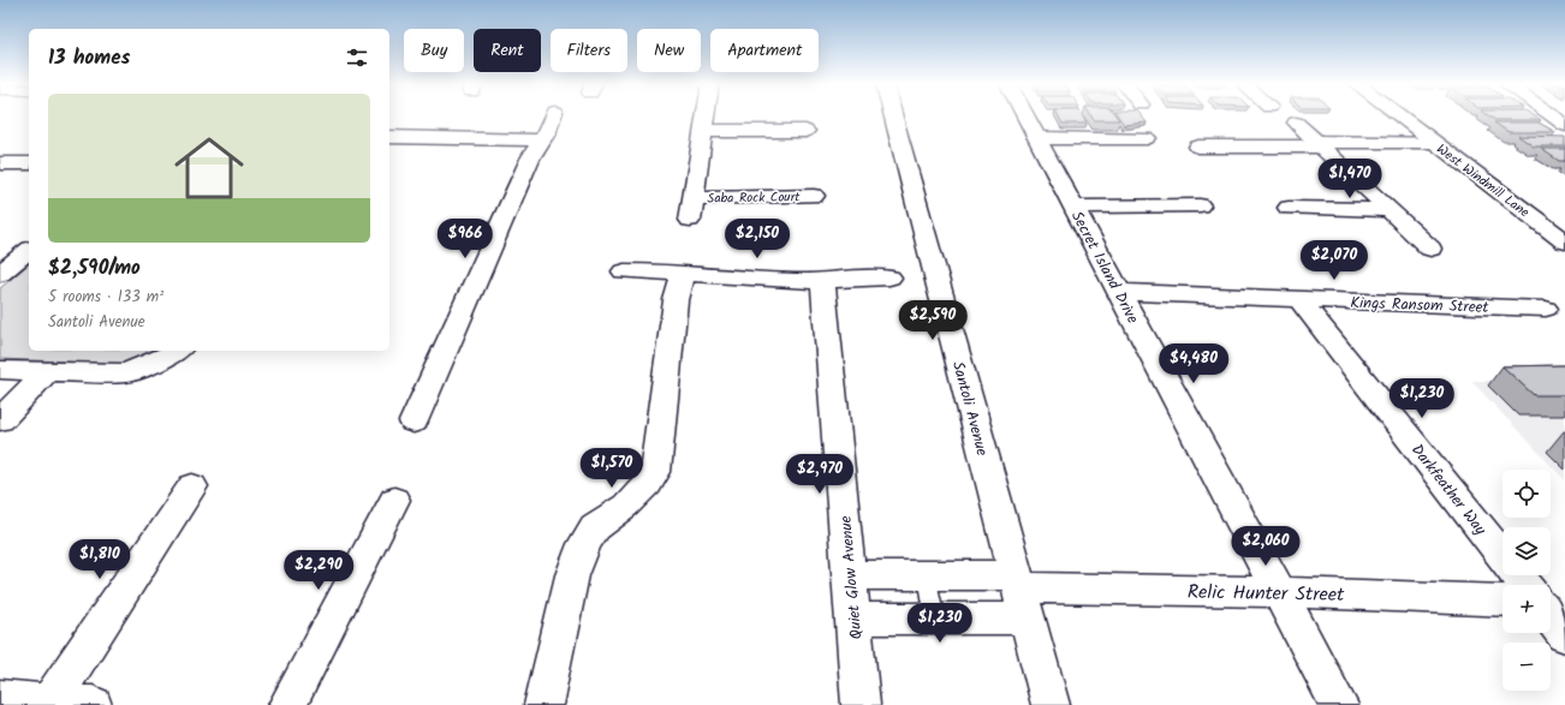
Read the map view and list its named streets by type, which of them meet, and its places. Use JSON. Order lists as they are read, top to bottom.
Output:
{
  "streets": {
    "street": [
      "West Windmill Lane",
      "Saba Rock Court",
      "Secret Island Drive",
      "Kings Ransom Street",
      "Santoli Avenue",
      "Darkfeather Way",
      "Quiet Glow Avenue",
      "Relic Hunter Street"
    ]
  },
  "crossings": [
    ["Secret Island Drive", "Kings Ransom Street"],
    ["Secret Island Drive", "Relic Hunter Street"],
    ["Kings Ransom Street", "Darkfeather Way"],
    ["Santoli Avenue", "Relic Hunter Street"],
    ["Quiet Glow Avenue", "Relic Hunter Street"]
  ],
  "page": {
    "chip": [
      "Buy",
      "Rent",
      "Filters",
      "New",
      "Apartment"
    ],
    "heading": "13 homes",
    "list": [
      {
        "name": "$2,590/mo",
        "note": "5 rooms · 133 m² · Santoli Avenue"
      }
    ],
    "price": [
      "$1,470",
      "$966",
      "$2,150",
      "$2,070",
      "$2,590",
      "$4,480",
      "$1,230",
      "$1,570",
      "$2,970",
      "$2,060",
      "$1,810",
      "$2,290",
      "$1,230"
    ],
    "map_buttons": ["+", "−"]
  }
}
